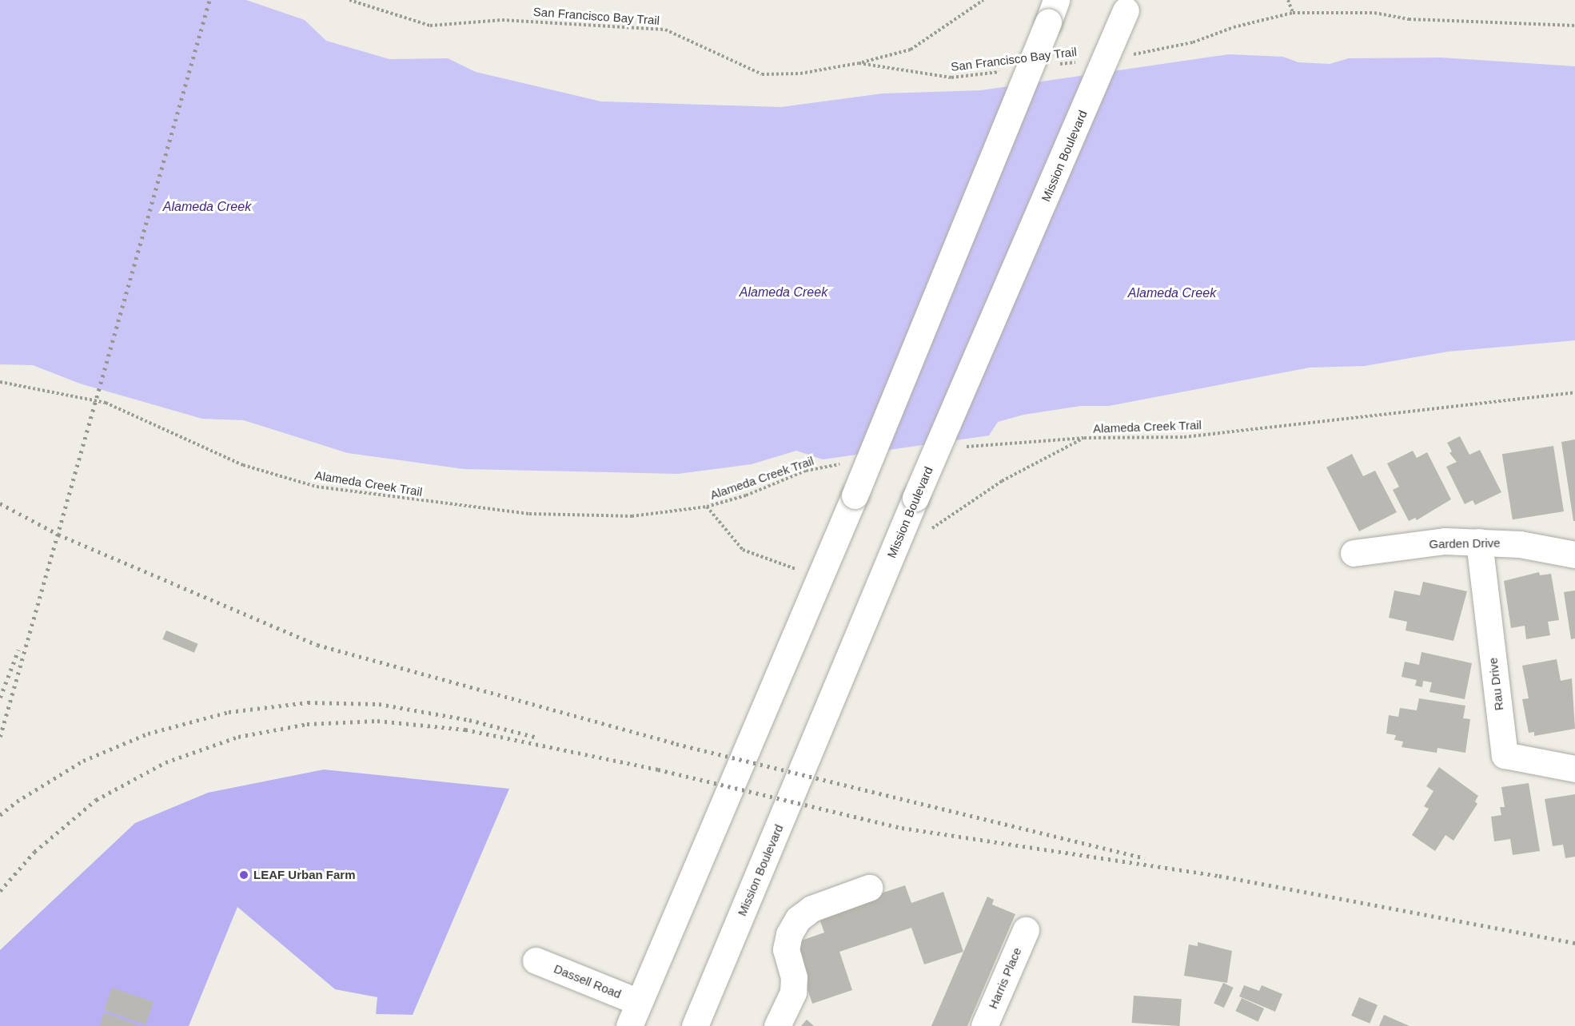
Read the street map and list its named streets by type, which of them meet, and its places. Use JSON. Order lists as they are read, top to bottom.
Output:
{
  "streets": {
    "main road": [
      "Mission Boulevard",
      "Garden Drive",
      "Rau Drive",
      "Harris Place",
      "Dassell Road"
    ],
    "path": ["San Francisco Bay Trail", "Alameda Creek Trail"]
  },
  "crossings": [
    ["Garden Drive", "Rau Drive"]
  ],
  "water": ["Alameda Creek"],
  "places": ["LEAF Urban Farm"]
}
